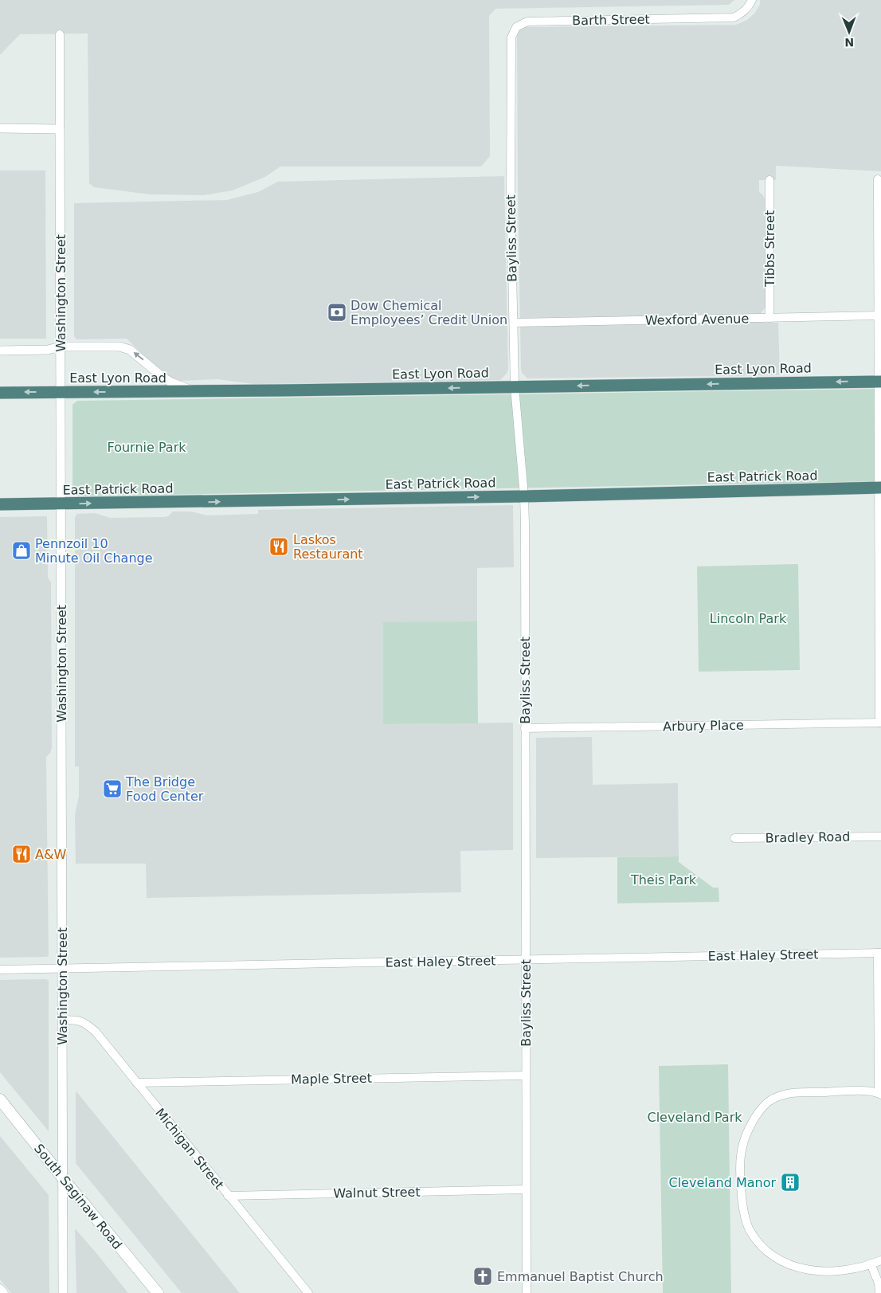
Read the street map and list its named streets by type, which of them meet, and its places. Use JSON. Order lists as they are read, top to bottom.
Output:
{
  "streets": {
    "highway": ["East Lyon Road", "East Patrick Road"],
    "main road": ["South Saginaw Road"],
    "street": [
      "Barth Street",
      "Bayliss Street",
      "Tibbs Street",
      "Washington Street",
      "Wexford Avenue",
      "Arbury Place",
      "Bradley Road",
      "East Haley Street",
      "Maple Street",
      "Michigan Street",
      "Walnut Street"
    ]
  },
  "crossings": [
    ["Barth Street", "Bayliss Street"],
    ["Bayliss Street", "Wexford Avenue"],
    ["Bayliss Street", "East Lyon Road"],
    ["Bayliss Street", "East Patrick Road"],
    ["Bayliss Street", "Arbury Place"],
    ["Bayliss Street", "East Haley Street"],
    ["Bayliss Street", "Maple Street"],
    ["Bayliss Street", "Walnut Street"],
    ["Tibbs Street", "Wexford Avenue"],
    ["Washington Street", "East Lyon Road"],
    ["Washington Street", "East Patrick Road"],
    ["Washington Street", "East Haley Street"],
    ["Washington Street", "Michigan Street"],
    ["Washington Street", "South Saginaw Road"],
    ["Maple Street", "Michigan Street"],
    ["Michigan Street", "Walnut Street"]
  ],
  "one_way": ["East Lyon Road", "East Patrick Road"],
  "parks": [
    "Fournie Park",
    "Lincoln Park",
    "Theis Park",
    "Cleveland Park"
  ],
  "places": {
    "bank": ["Dow Chemical Employees’ Credit Union"],
    "restaurant": ["Laskos Restaurant", "A&W"],
    "shop": ["Pennzoil 10 Minute Oil Change"],
    "supermarket": ["The Bridge Food Center"],
    "building": ["Cleveland Manor"],
    "church": ["Emmanuel Baptist Church"]
  },
  "north": "bottom"
}
